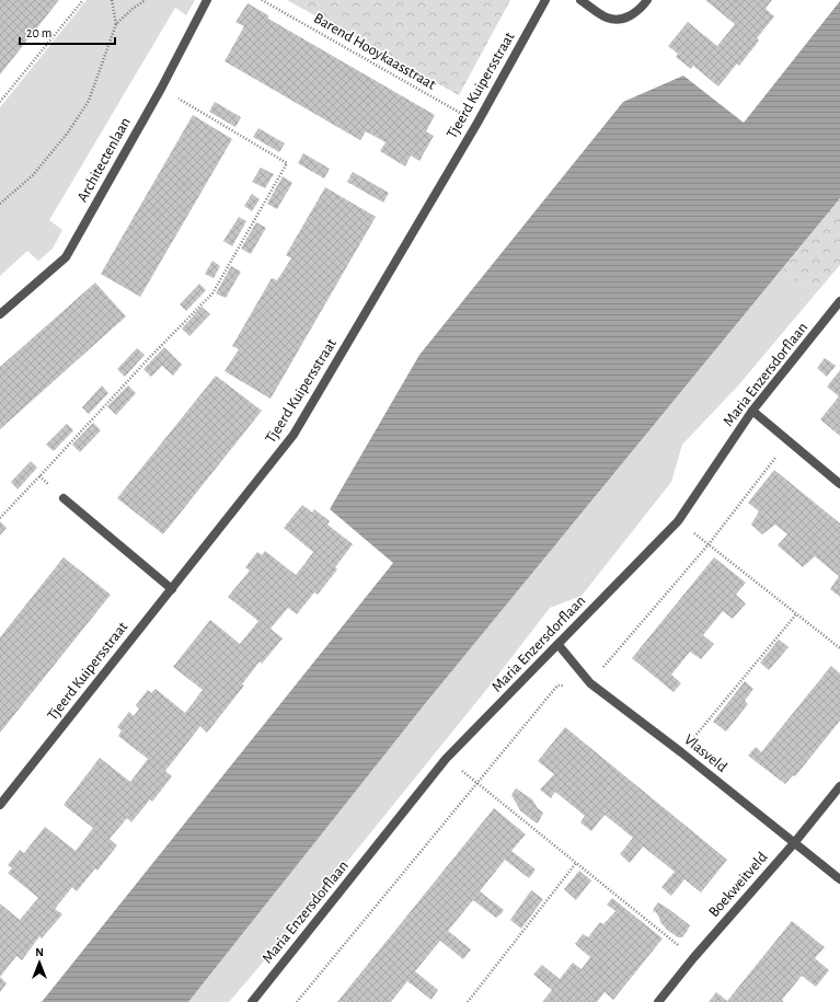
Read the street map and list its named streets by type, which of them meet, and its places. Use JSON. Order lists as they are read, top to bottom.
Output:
{
  "streets": {
    "street": [
      "Tjeerd Kuipersstraat",
      "Architectenlaan",
      "Maria Enzersdorflaan",
      "Vlasveld",
      "Boekweitveld"
    ],
    "path": ["Barend Hooykaasstraat"]
  },
  "crossings": [
    ["Barend Hooykaasstraat", "Tjeerd Kuipersstraat"],
    ["Maria Enzersdorflaan", "Vlasveld"],
    ["Vlasveld", "Boekweitveld"]
  ],
  "scale_bar": "20 m",
  "north": "top"
}
